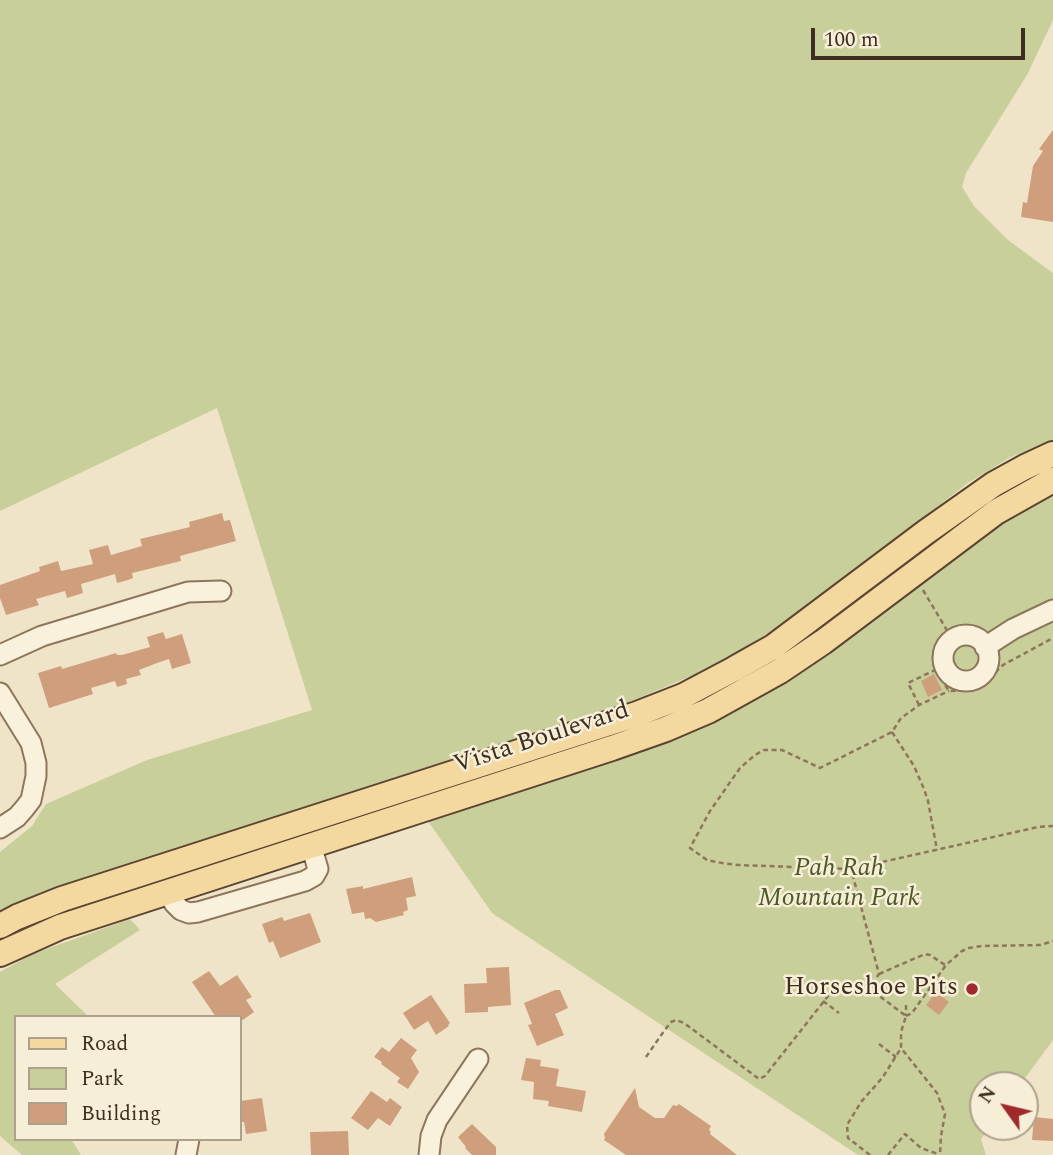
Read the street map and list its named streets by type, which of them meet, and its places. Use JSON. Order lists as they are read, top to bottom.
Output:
{
  "streets": {
    "main road": ["Vista Boulevard"]
  },
  "parks": ["Pah Rah Mountain Park"],
  "places": ["Horseshoe Pits"],
  "legend": ["Road", "Park", "Building"],
  "scale_bar": "100 m",
  "north": "top left"
}
